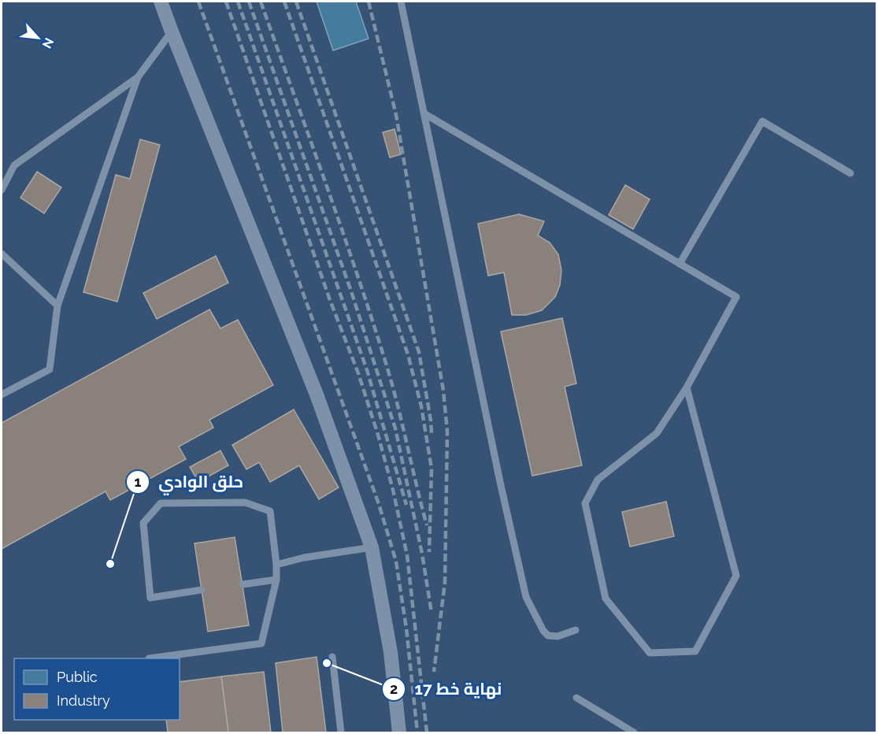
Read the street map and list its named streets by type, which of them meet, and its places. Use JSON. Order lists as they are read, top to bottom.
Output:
{
  "places": ["حلق الوادي", "17 نهاية خط"],
  "legend": ["Public", "Industry"],
  "north": "bottom right"
}
